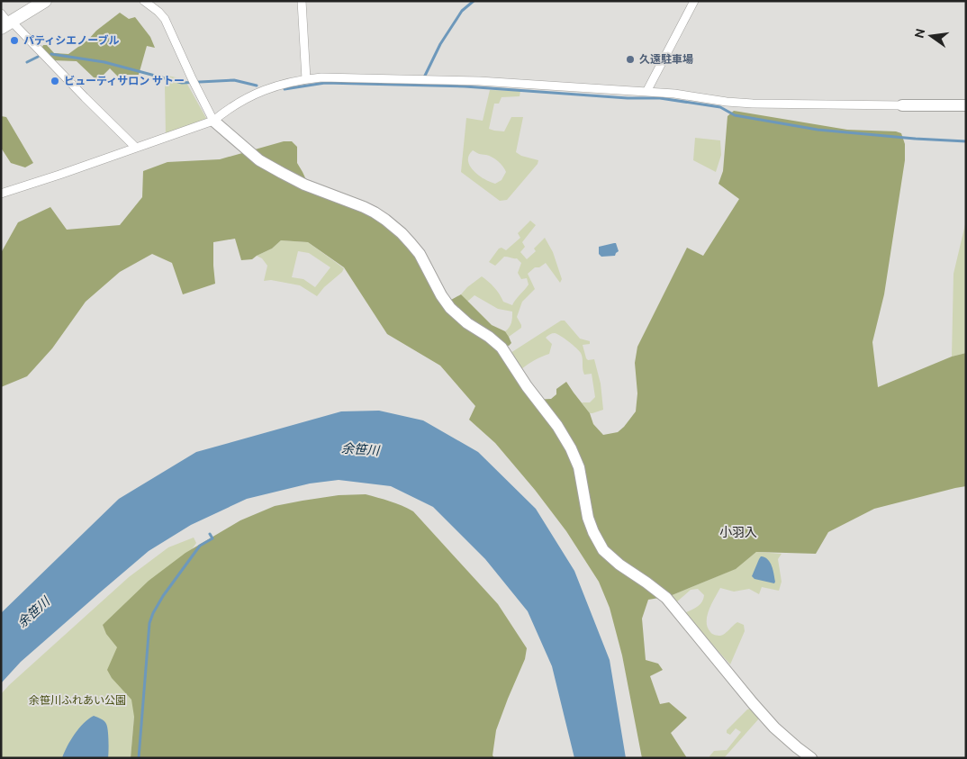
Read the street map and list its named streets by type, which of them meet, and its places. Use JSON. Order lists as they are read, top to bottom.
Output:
{
  "districts": ["小羽入"],
  "water": ["余笹川"],
  "parks": ["余笹川ふれあい公園"],
  "places": ["パティシエノーブル", "久遠駐車場", "ビューティサロン サトー"],
  "north": "left"
}
